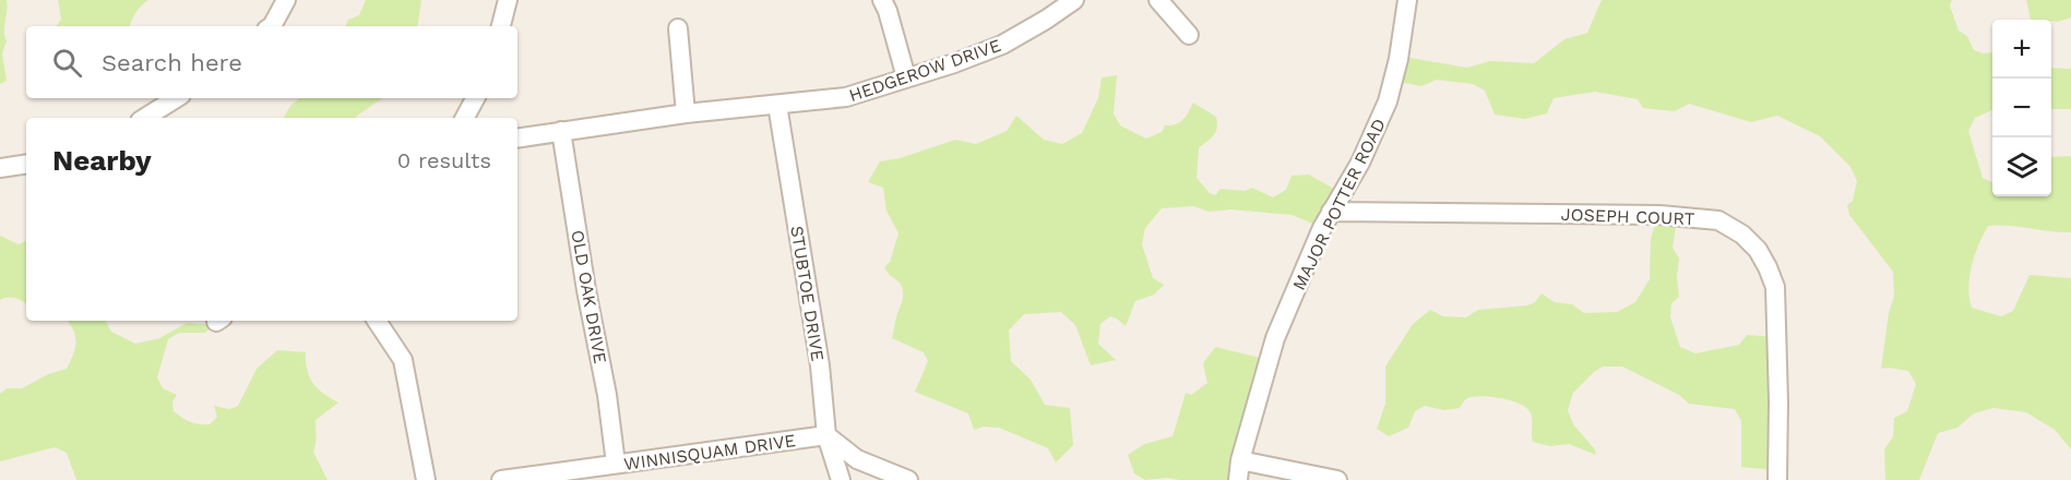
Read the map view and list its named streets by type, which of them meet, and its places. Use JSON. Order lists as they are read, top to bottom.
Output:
{
  "streets": {
    "street": [
      "HEDGEROW DRIVE",
      "MAJOR POTTER ROAD",
      "JOSEPH COURT",
      "STUBTOE DRIVE",
      "OLD OAK DRIVE",
      "WINNISQUAM DRIVE"
    ]
  },
  "crossings": [
    ["HEDGEROW DRIVE", "STUBTOE DRIVE"],
    ["HEDGEROW DRIVE", "OLD OAK DRIVE"],
    ["MAJOR POTTER ROAD", "JOSEPH COURT"],
    ["STUBTOE DRIVE", "WINNISQUAM DRIVE"],
    ["OLD OAK DRIVE", "WINNISQUAM DRIVE"]
  ],
  "page": {
    "map_buttons": ["+", "−"],
    "search": "Search here",
    "heading": ["Nearby", "0 results"]
  }
}
